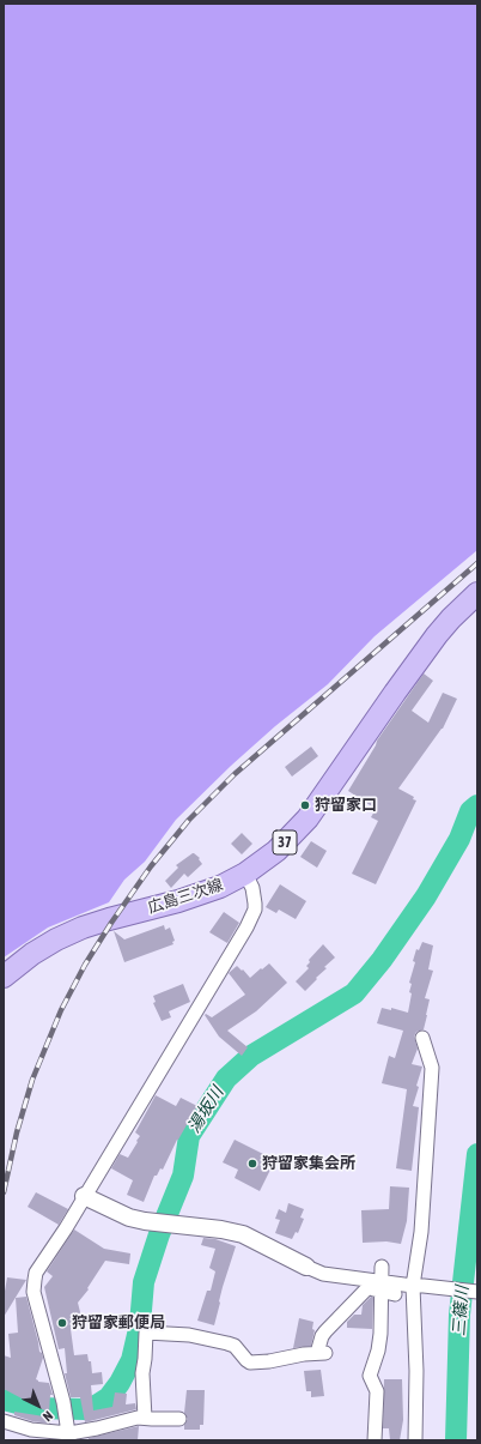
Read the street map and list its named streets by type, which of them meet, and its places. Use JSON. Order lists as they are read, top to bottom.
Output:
{
  "streets": {
    "main road": ["37", "広島三次線"]
  },
  "water": ["湯坂川", "三篠川"],
  "places": ["狩留家口", "狩留家集会所", "狩留家郵便局"],
  "north": "bottom right"
}
